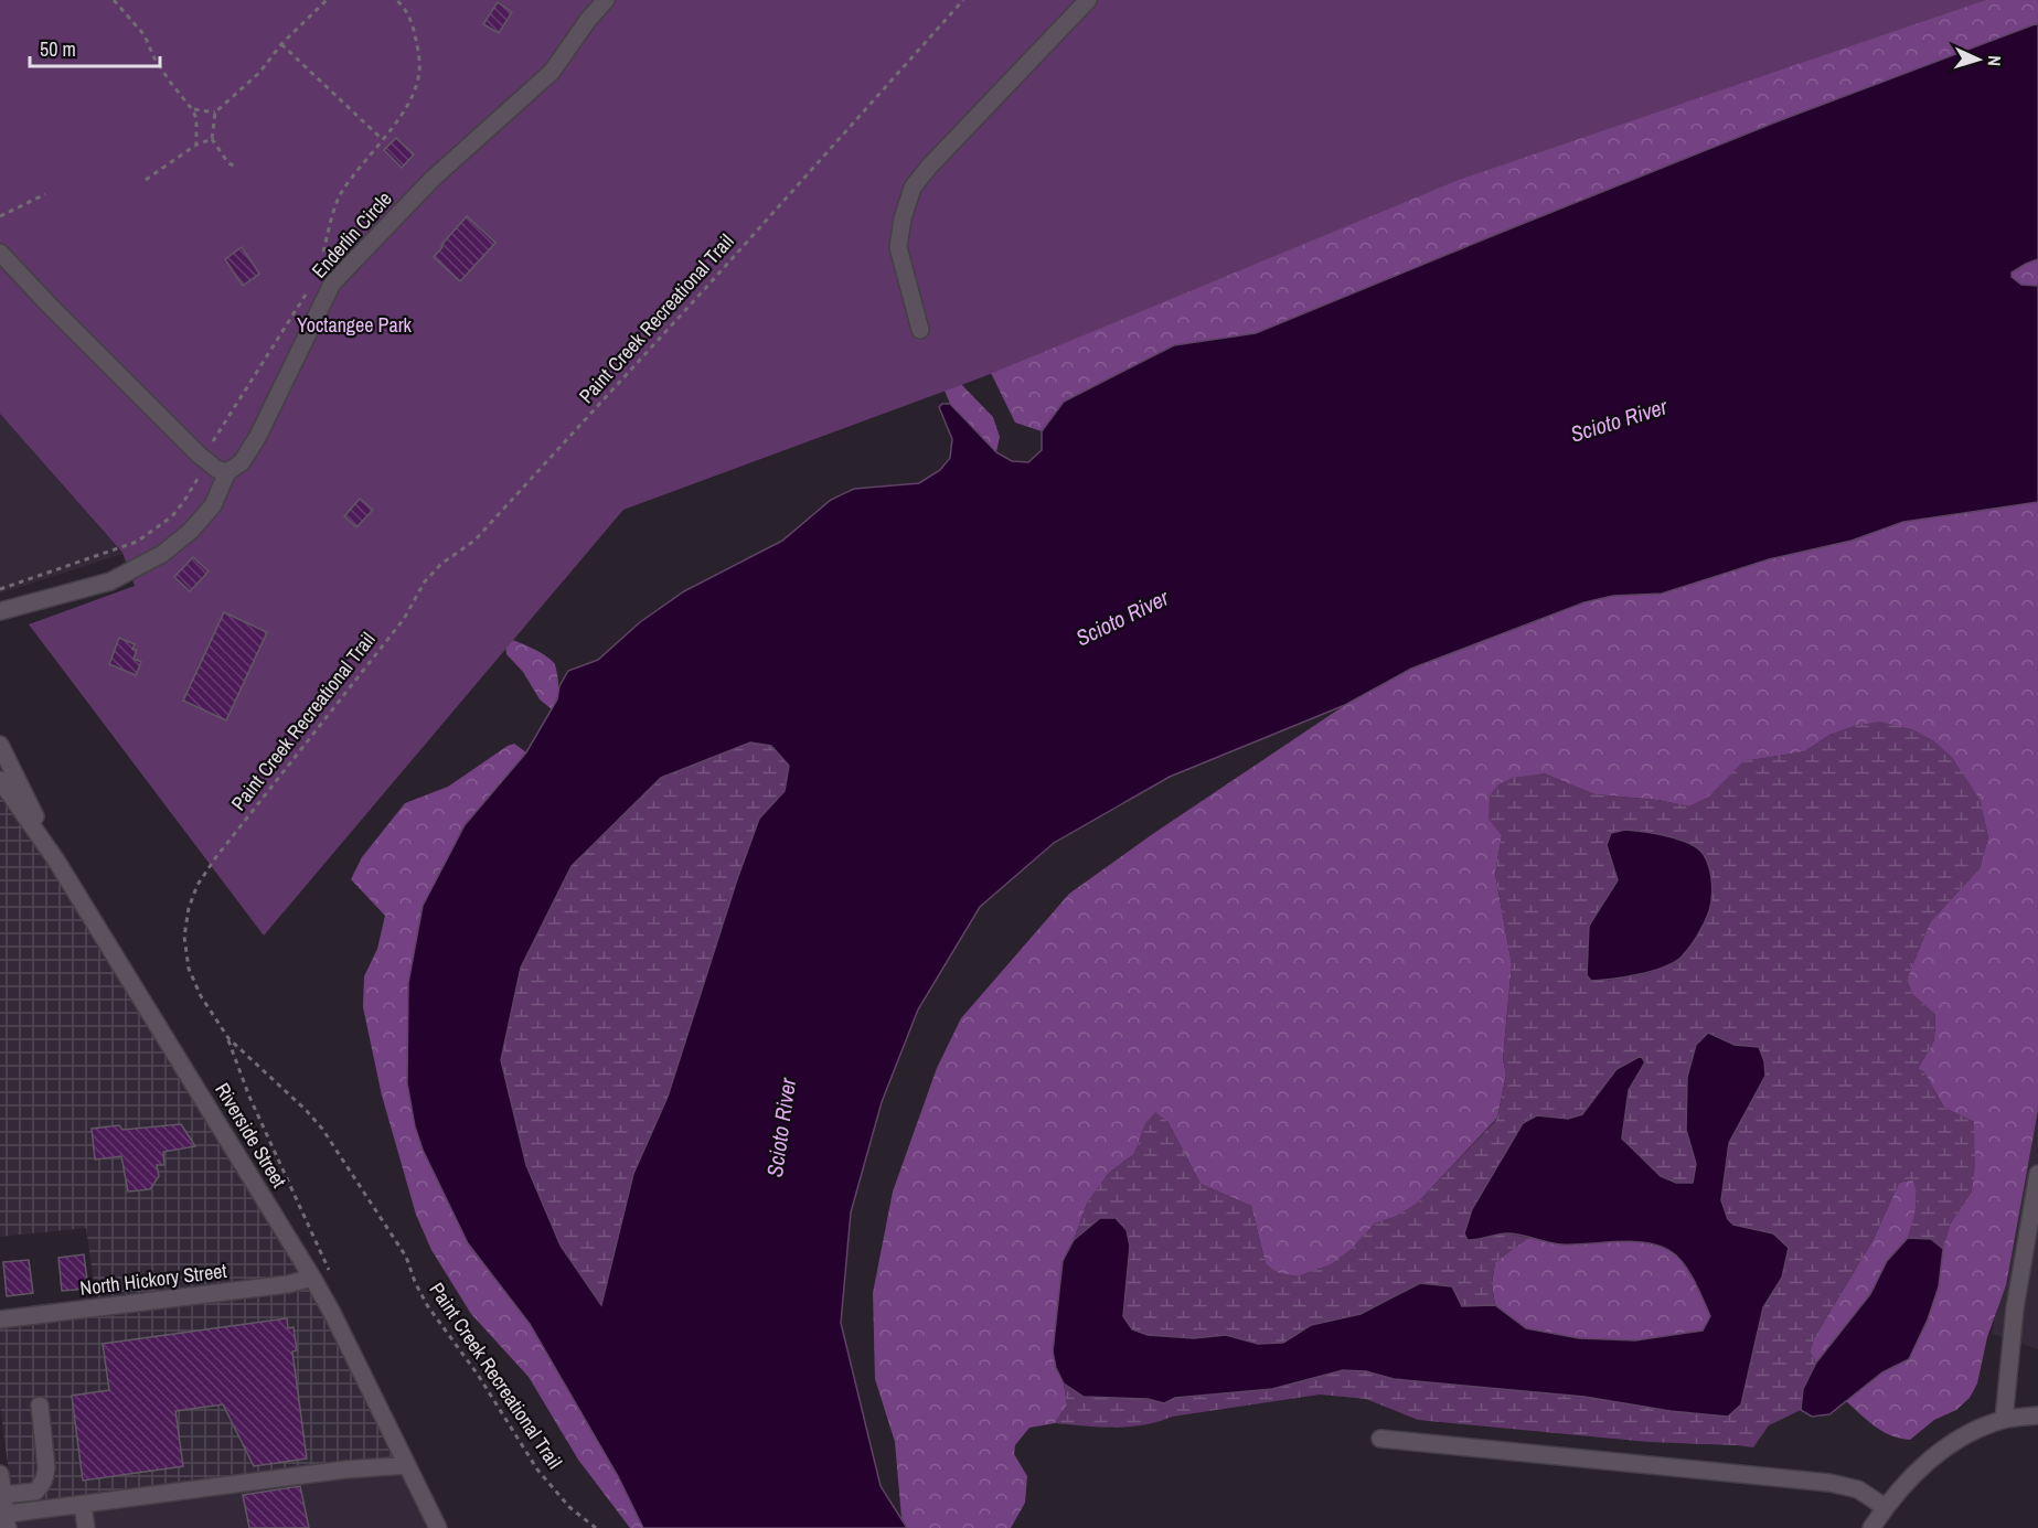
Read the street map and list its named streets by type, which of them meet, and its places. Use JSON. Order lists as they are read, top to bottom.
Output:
{
  "streets": {
    "street": ["Enderlin Circle", "Riverside Street", "North Hickory Street"],
    "path": ["Paint Creek Recreational Trail"]
  },
  "crossings": [
    ["Riverside Street", "North Hickory Street"]
  ],
  "water": ["Scioto River"],
  "parks": ["Yoctangee Park"],
  "scale_bar": "50 m",
  "north": "right"
}
